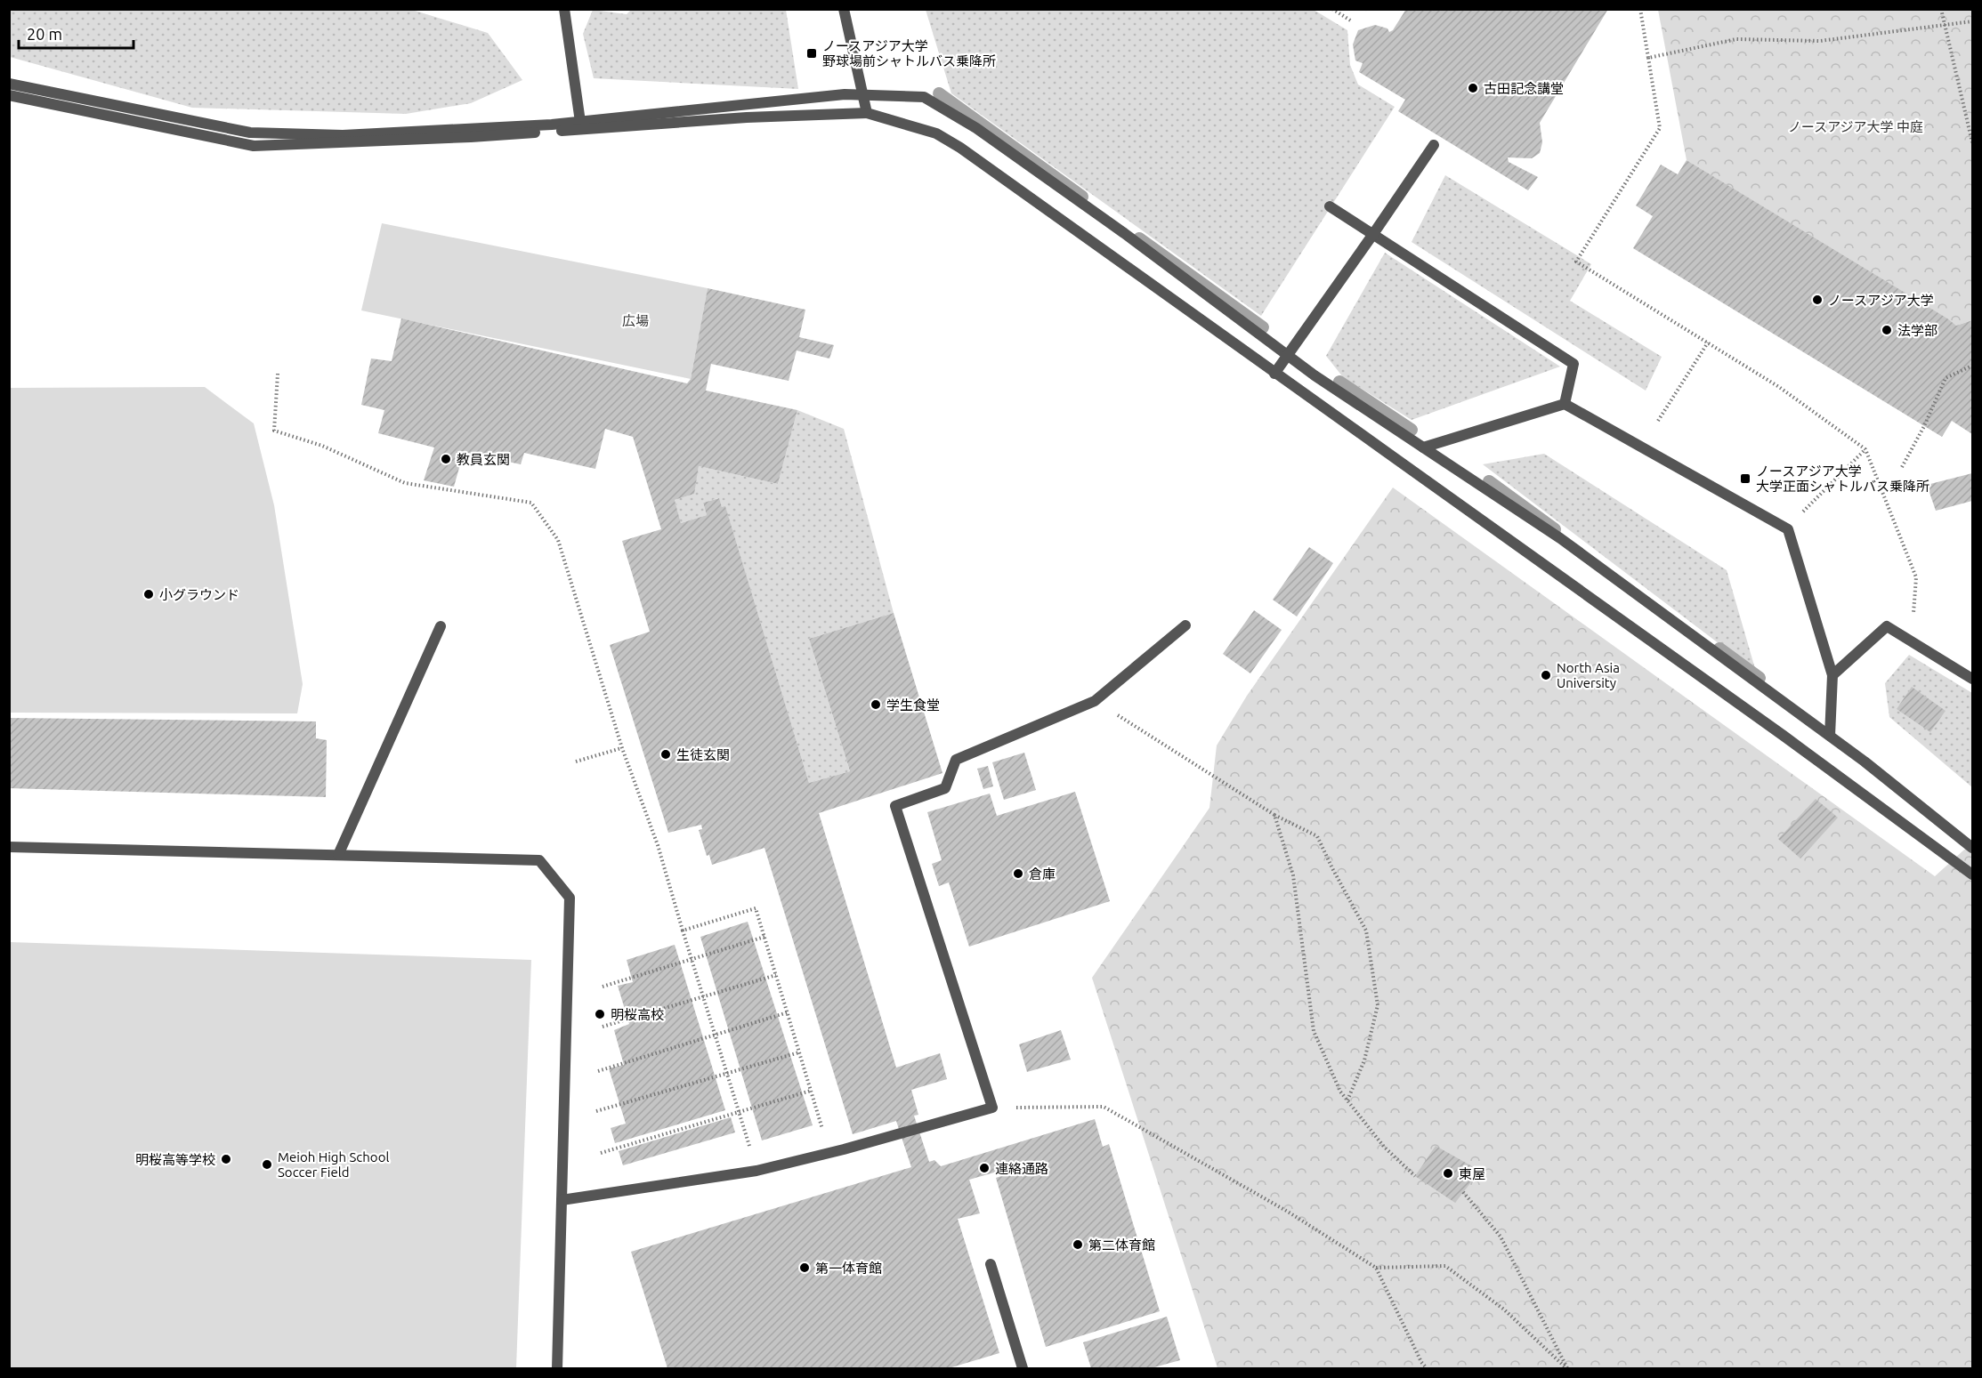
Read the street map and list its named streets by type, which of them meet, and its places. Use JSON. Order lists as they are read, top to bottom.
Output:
{
  "parks": ["ノースアジア大学 中庭", "広場"],
  "places": {
    "transit": ["ノースアジア大学 野球場前シャトルバス乗降所", "ノースアジア大学 大学正面シャトルバス乗降所"],
    "other": [
      "古田記念講堂",
      "ノースアジア大学",
      "法学部",
      "教員玄関",
      "小グラウンド",
      "North Asia University",
      "学生食堂",
      "生徒玄関",
      "倉庫",
      "明桜高校",
      "明桜高等学校",
      "Meioh High School Soccer Field",
      "連絡通路",
      "東屋",
      "第二体育館",
      "第一体育館"
    ]
  },
  "scale_bar": "20 m"
}
